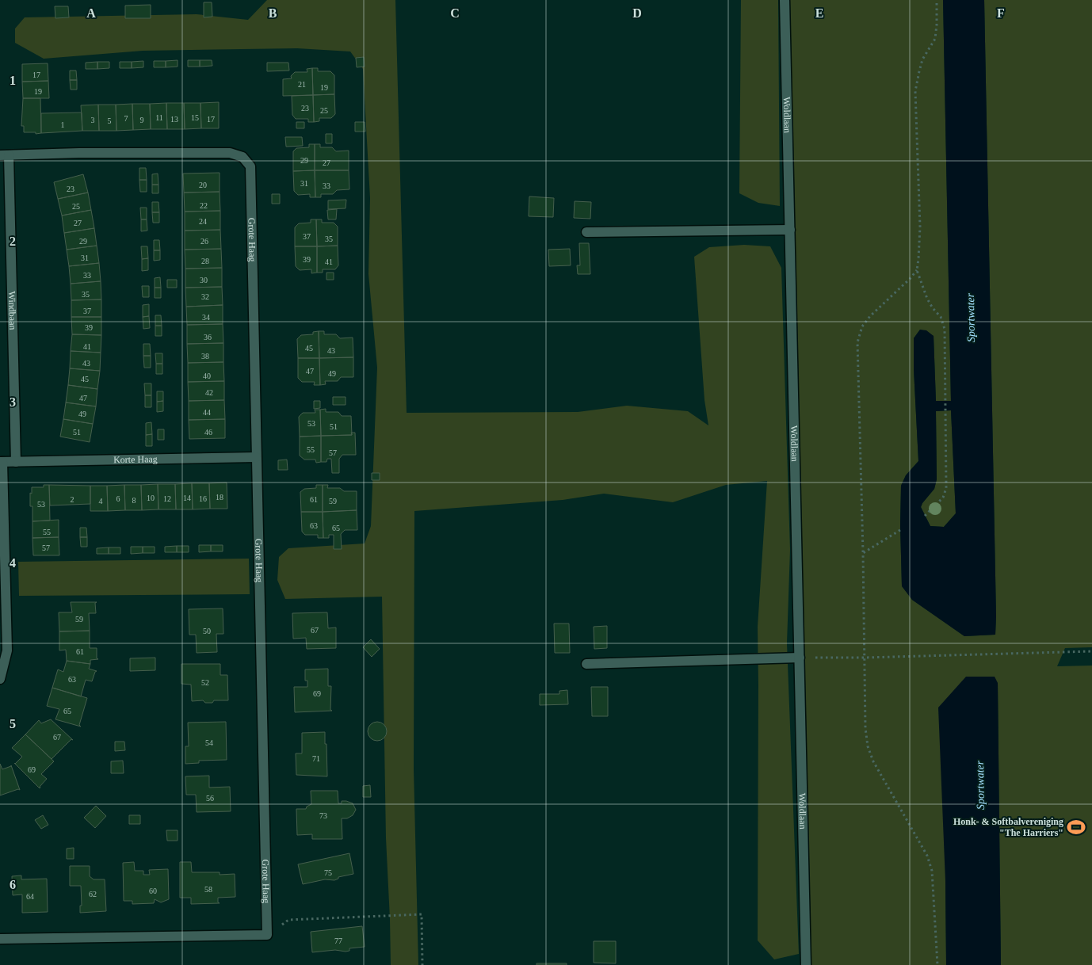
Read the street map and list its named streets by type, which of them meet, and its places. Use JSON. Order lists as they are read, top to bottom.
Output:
{
  "streets": {
    "street": [
      "Woldlaan",
      "Grote Haag",
      "Windbaan",
      "Korte Haag"
    ]
  },
  "crossings": [
    ["Grote Haag", "Windbaan"],
    ["Grote Haag", "Korte Haag"],
    ["Windbaan", "Korte Haag"]
  ],
  "water": ["Sportwater"],
  "places": {
    "sports": ["Honk- & Softbalvereniging \"The Harriers\""]
  },
  "house_numbers": [
    "17",
    "21",
    "19",
    "19",
    "23",
    "25",
    "11",
    "15",
    "7",
    "13",
    "17",
    "3",
    "9",
    "5",
    "1",
    "29",
    "27",
    "31",
    "20",
    "33",
    "23",
    "22",
    "25",
    "24",
    "27",
    "37",
    "35",
    "29",
    "26",
    "31",
    "39",
    "28",
    "41",
    "33",
    "30",
    "35",
    "32",
    "37",
    "34",
    "39",
    "36",
    "41",
    "45",
    "43",
    "38",
    "43",
    "47",
    "49",
    "40",
    "45",
    "42",
    "47",
    "44",
    "49",
    "53",
    "51",
    "51",
    "46",
    "55",
    "57",
    "18",
    "10",
    "14",
    "6",
    "12",
    "16",
    "2",
    "61",
    "8",
    "4",
    "59",
    "53",
    "63",
    "65",
    "55",
    "57",
    "59",
    "67",
    "50",
    "61",
    "63",
    "52",
    "69",
    "65",
    "67",
    "54",
    "71",
    "69",
    "56",
    "73",
    "75",
    "58",
    "60",
    "62",
    "64",
    "77"
  ],
  "grid": {
    "columns": [
      "A",
      "B",
      "C",
      "D",
      "E",
      "F"
    ],
    "rows": [
      "1",
      "2",
      "3",
      "4",
      "5",
      "6"
    ]
  }
}
